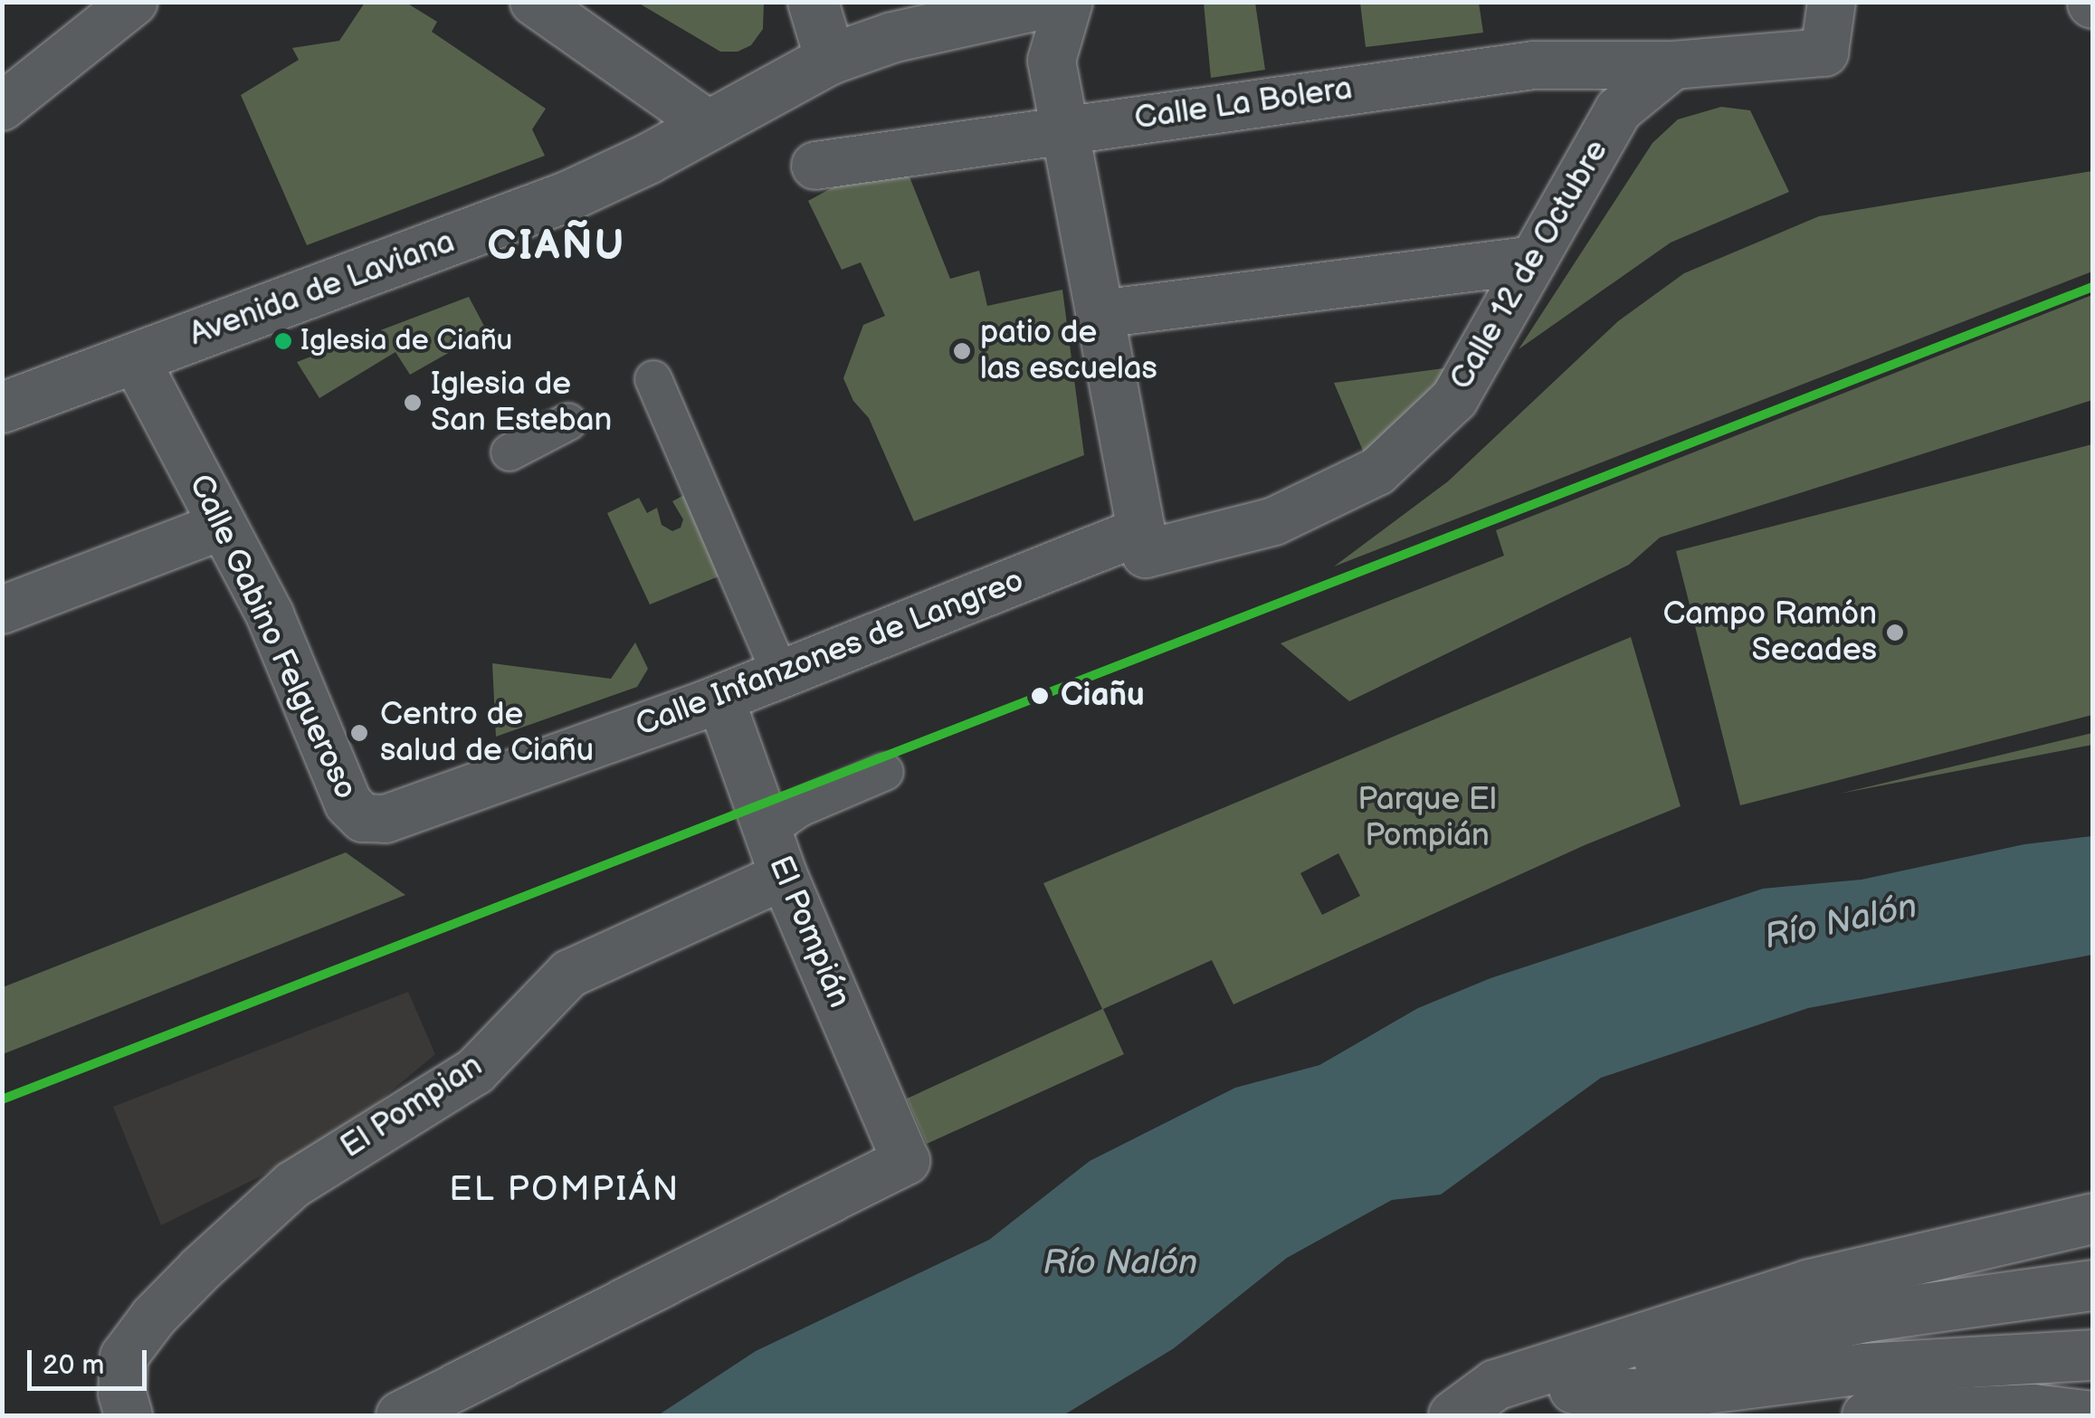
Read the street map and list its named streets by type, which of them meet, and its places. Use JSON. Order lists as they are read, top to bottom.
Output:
{
  "streets": {
    "main road": ["Avenida de Laviana"],
    "street": [
      "Calle La Bolera",
      "Calle 12 de Octubre",
      "Calle Gabino Felgueroso",
      "Calle Infanzones de Langreo",
      "El Pompián",
      "El Pompian"
    ]
  },
  "crossings": [
    ["Calle La Bolera", "Calle 12 de Octubre"],
    ["Calle 12 de Octubre", "Calle Infanzones de Langreo"],
    ["Avenida de Laviana", "Calle Gabino Felgueroso"],
    ["Calle Gabino Felgueroso", "Calle Infanzones de Langreo"],
    ["Calle Infanzones de Langreo", "El Pompián"],
    ["El Pompián", "El Pompian"]
  ],
  "districts": ["CIAÑU", "EL POMPIÁN"],
  "water": ["Río Nalón"],
  "parks": ["Parque El Pompián"],
  "places": [
    "Iglesia de Ciañu",
    "patio de las escuelas",
    "Iglesia de San Esteban",
    "Campo Ramón Secades",
    "Ciañu",
    "Centro de salud de Ciañu"
  ],
  "scale_bar": "20 m"
}
